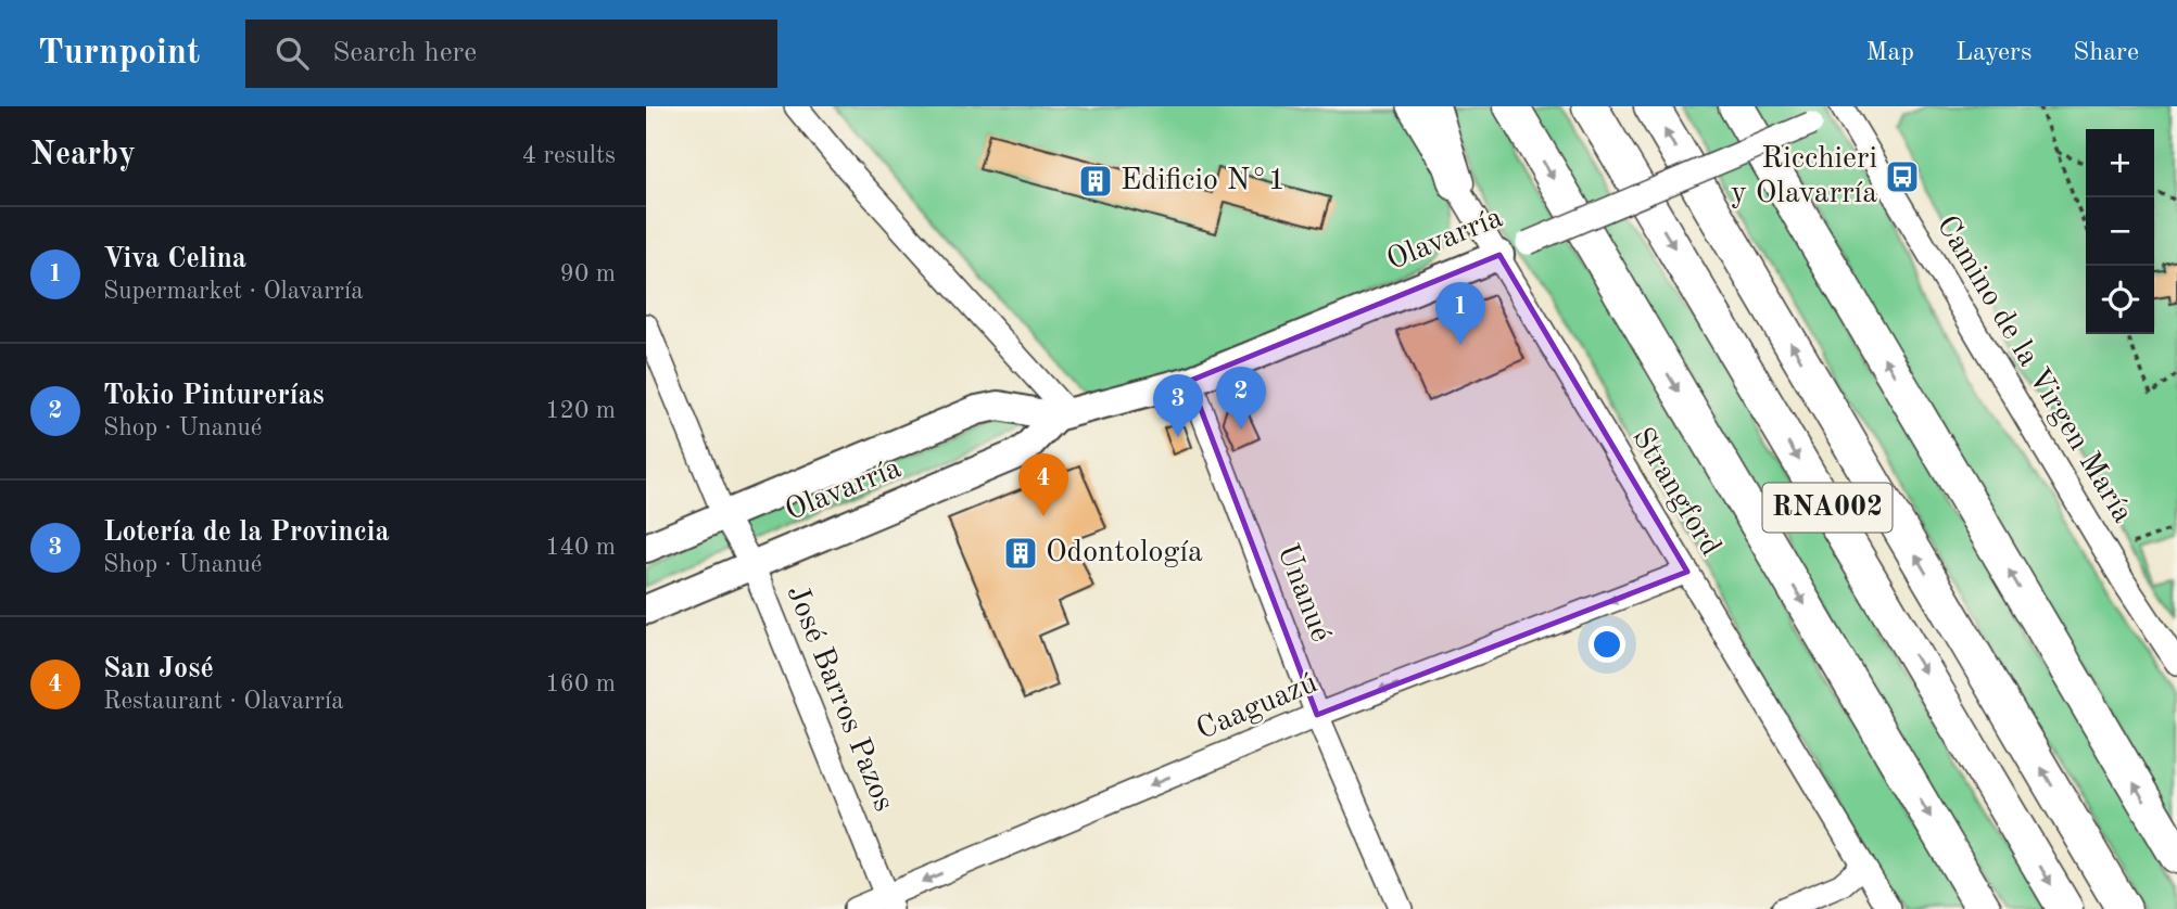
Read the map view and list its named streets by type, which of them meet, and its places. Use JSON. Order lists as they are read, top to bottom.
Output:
{
  "streets": {
    "highway": ["RNA002"],
    "main road": ["Olavarría"],
    "street": [
      "Camino de la Virgen María",
      "Strangford",
      "Unanué",
      "José Barros Pazos",
      "Caaguazú"
    ]
  },
  "crossings": [
    ["Olavarría", "Camino de la Virgen María"],
    ["Olavarría", "Strangford"],
    ["Olavarría", "Unanué"],
    ["Olavarría", "José Barros Pazos"],
    ["Strangford", "Caaguazú"],
    ["Unanué", "Caaguazú"],
    ["José Barros Pazos", "Caaguazú"]
  ],
  "one_way": ["Caaguazú"],
  "places": {
    "bus stop": ["Ricchieri y Olavarría"],
    "building": ["Edificio N°1", "Odontología"]
  },
  "page": {
    "header": "Turnpoint",
    "search": "Search here",
    "nav": ["Map", "Layers", "Share"],
    "heading": ["Nearby", "4 results"],
    "map_buttons": ["+", "−"],
    "list": [
      {
        "mark": "1",
        "name": "Viva Celina",
        "note": "Supermarket · Olavarría",
        "value": "90 m"
      },
      {
        "mark": "2",
        "name": "Tokio Pinturerías",
        "note": "Shop · Unanué",
        "value": "120 m"
      },
      {
        "mark": "3",
        "name": "Lotería de la Provincia",
        "note": "Shop · Unanué",
        "value": "140 m"
      },
      {
        "mark": "4",
        "name": "San José",
        "note": "Restaurant · Olavarría",
        "value": "160 m"
      }
    ],
    "pins": [
      "1",
      "2",
      "3",
      "4"
    ]
  }
}
